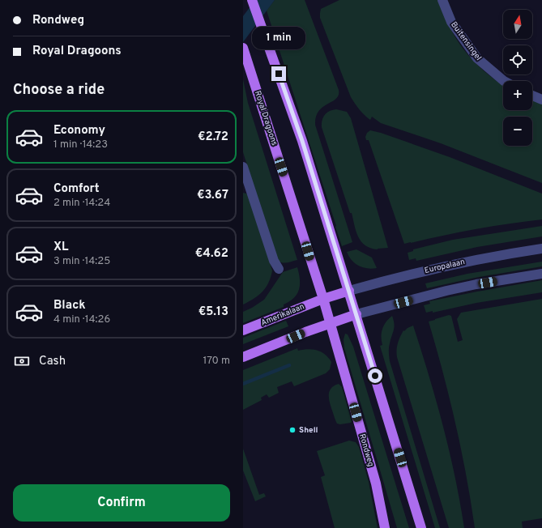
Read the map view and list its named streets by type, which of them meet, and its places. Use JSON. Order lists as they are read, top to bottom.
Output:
{
  "streets": {
    "main road": ["Royal Dragoons", "Amerikalaan", "Rondweg"],
    "street": ["Buitensingel", "Europalaan"]
  },
  "crossings": [
    ["Royal Dragoons", "Amerikalaan"],
    ["Royal Dragoons", "Rondweg"],
    ["Europalaan", "Amerikalaan"],
    ["Amerikalaan", "Rondweg"]
  ],
  "places": ["Shell"],
  "north": "top",
  "page": {
    "banner": ["Rondweg", "Royal Dragoons"],
    "map_buttons": ["+", "−"],
    "bubble": "1 min",
    "heading": "Choose a ride",
    "list": [
      {
        "name": "Economy",
        "note": "1 min · 14:23",
        "value": "€2.72"
      },
      {
        "name": "Comfort",
        "note": "2 min · 14:24",
        "value": "€3.67"
      },
      {
        "name": "XL",
        "note": "3 min · 14:25",
        "value": "€4.62"
      },
      {
        "name": "Black",
        "note": "4 min · 14:26",
        "value": "€5.13"
      }
    ],
    "pay": ["Cash", "170 m"],
    "buttons": "Confirm"
  }
}
